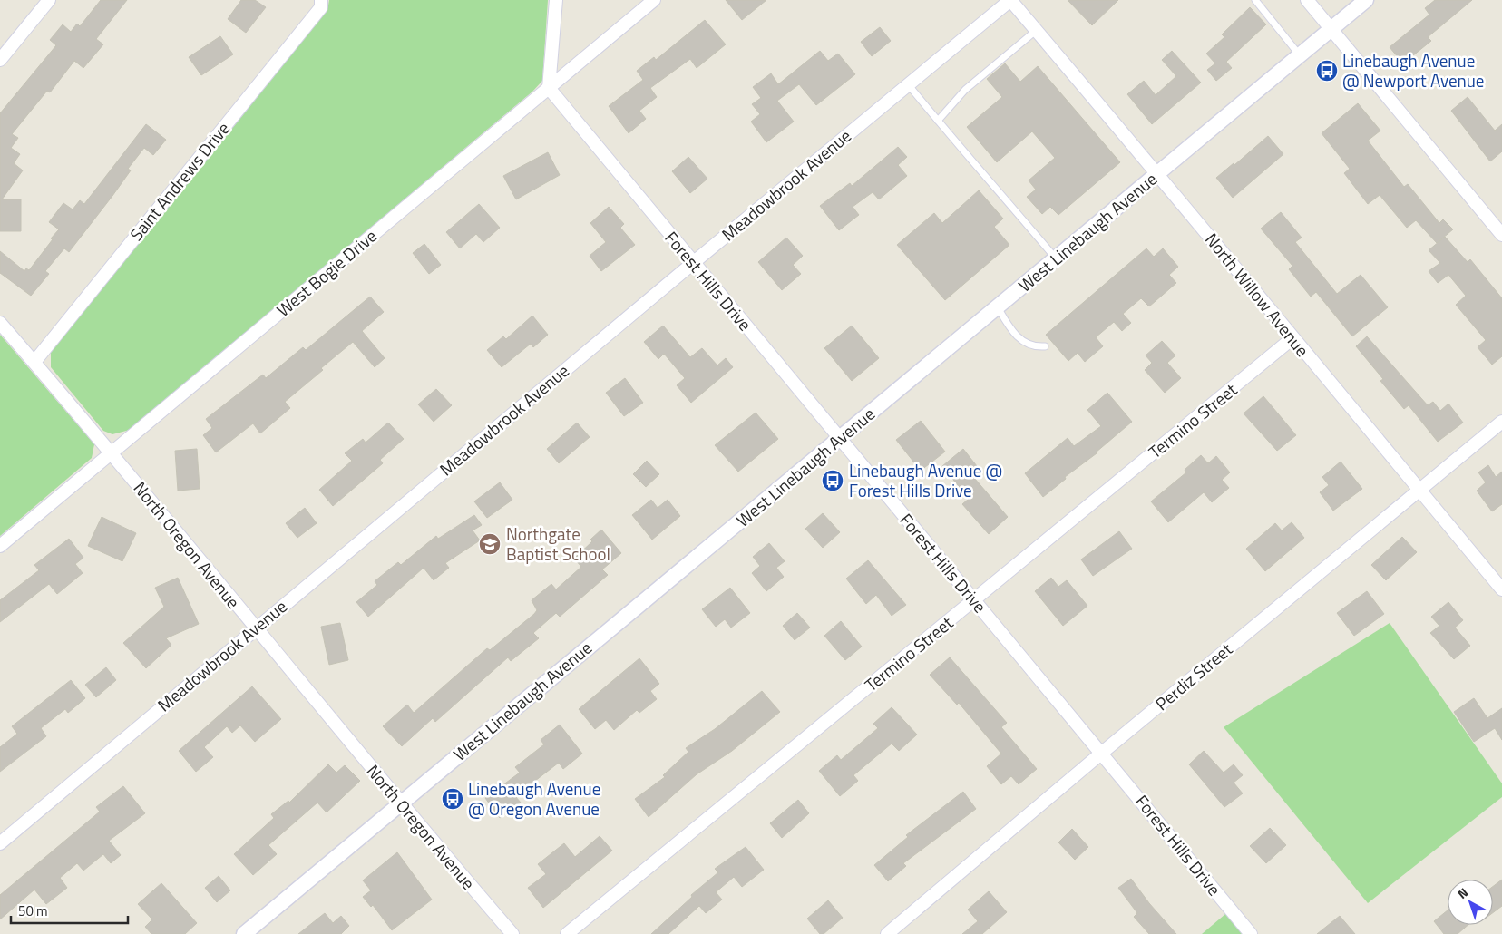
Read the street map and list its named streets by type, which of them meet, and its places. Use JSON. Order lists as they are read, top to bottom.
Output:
{
  "streets": {
    "street": [
      "Saint Andrews Drive",
      "Meadowbrook Avenue",
      "West Linebaugh Avenue",
      "West Bogie Drive",
      "Forest Hills Drive",
      "North Willow Avenue",
      "Termino Street",
      "North Oregon Avenue",
      "Perdiz Street"
    ]
  },
  "crossings": [
    ["Saint Andrews Drive", "North Oregon Avenue"],
    ["Meadowbrook Avenue", "Forest Hills Drive"],
    ["Meadowbrook Avenue", "North Willow Avenue"],
    ["Meadowbrook Avenue", "North Oregon Avenue"],
    ["West Linebaugh Avenue", "Forest Hills Drive"],
    ["West Linebaugh Avenue", "North Willow Avenue"],
    ["West Linebaugh Avenue", "North Oregon Avenue"],
    ["West Bogie Drive", "Forest Hills Drive"],
    ["West Bogie Drive", "North Oregon Avenue"],
    ["Forest Hills Drive", "Termino Street"],
    ["Forest Hills Drive", "Perdiz Street"],
    ["North Willow Avenue", "Termino Street"],
    ["North Willow Avenue", "Perdiz Street"]
  ],
  "places": {
    "bus stop": ["Linebaugh Avenue @ Newport Avenue", "Linebaugh Avenue @ Forest Hills Drive", "Linebaugh Avenue @ Oregon Avenue"],
    "school or university": ["Northgate Baptist School"]
  },
  "scale_bar": "50 m",
  "north": "top left"
}
